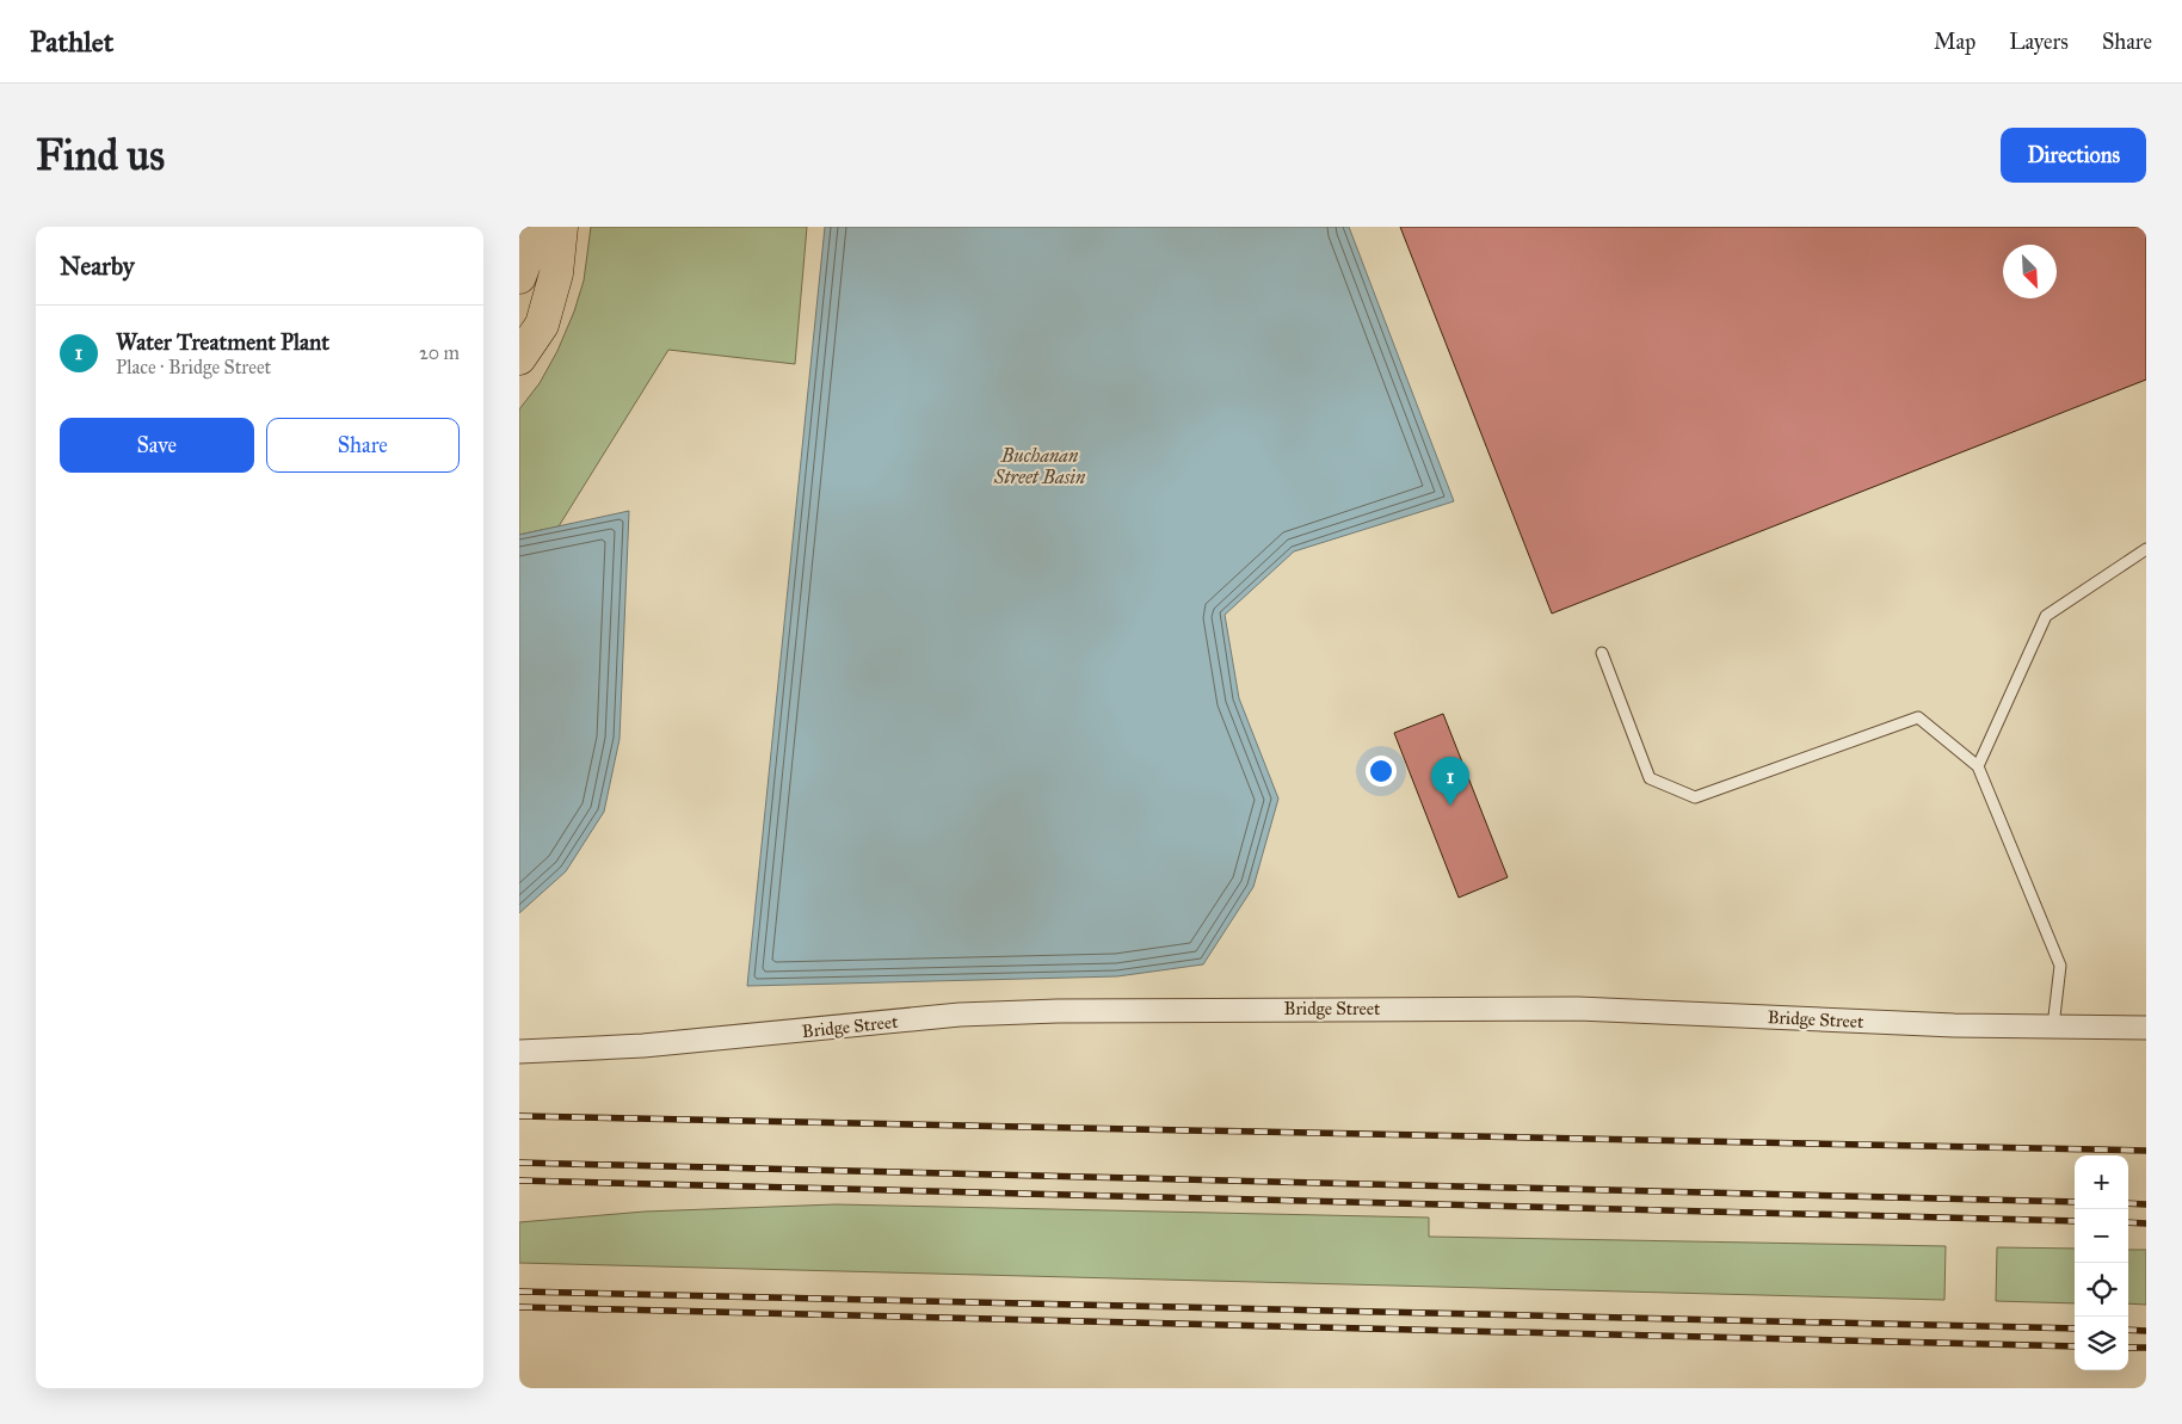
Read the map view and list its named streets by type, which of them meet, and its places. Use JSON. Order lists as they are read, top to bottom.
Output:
{
  "streets": {
    "street": ["Bridge Street"]
  },
  "water": ["Buchanan Street Basin"],
  "north": "bottom right",
  "page": {
    "header": "Pathlet",
    "nav": ["Map", "Layers", "Share"],
    "buttons": [
      "Directions",
      ["Save", "Share"]
    ],
    "title": "Find us",
    "heading": "Nearby",
    "list": [
      {
        "mark": "1",
        "name": "Water Treatment Plant",
        "note": "Place · Bridge Street",
        "value": "20 m"
      }
    ],
    "pins": "1",
    "map_buttons": ["+", "−"]
  }
}
